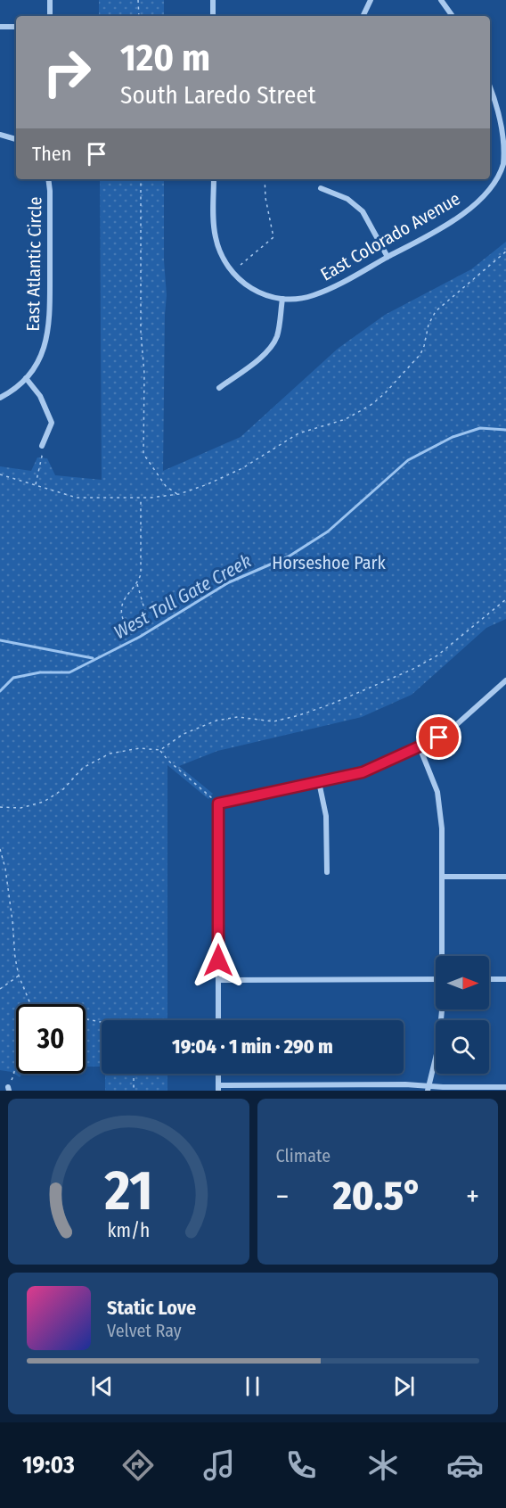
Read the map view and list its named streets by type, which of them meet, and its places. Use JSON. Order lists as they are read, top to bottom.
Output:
{
  "streets": {
    "street": ["East Colorado Avenue", "East Atlantic Circle"]
  },
  "water": ["West Toll Gate Creek"],
  "parks": ["Horseshoe Park"],
  "north": "right",
  "page": {
    "turn": ["120 m", "South Laredo Street"],
    "then": "Then",
    "limit": "30",
    "trip": "19:04 · 1 min · 290 m",
    "tile": "Climate",
    "heat": ["−", "20.5°", "+"],
    "song": ["Static Love", "Velvet Ray"],
    "tabs": "19:03",
    "gauge": ["21", "km/h"]
  }
}
